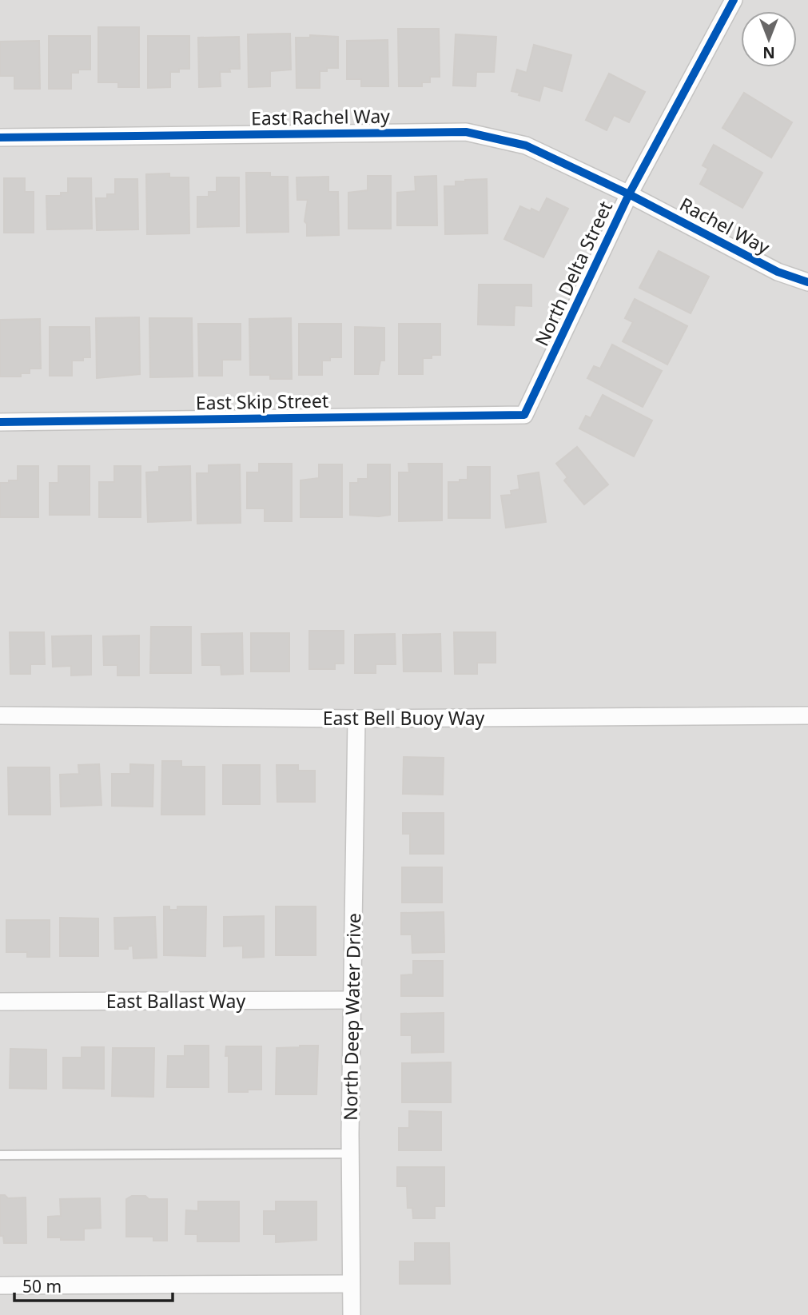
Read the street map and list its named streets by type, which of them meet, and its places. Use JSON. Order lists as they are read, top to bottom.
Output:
{
  "streets": {
    "street": [
      "East Rachel Way",
      "Rachel Way",
      "North Delta Street",
      "East Skip Street",
      "East Bell Buoy Way",
      "East Ballast Way",
      "North Deep Water Drive"
    ]
  },
  "crossings": [
    ["East Rachel Way", "Rachel Way"],
    ["East Rachel Way", "North Delta Street"],
    ["Rachel Way", "North Delta Street"],
    ["North Delta Street", "East Skip Street"],
    ["East Bell Buoy Way", "North Deep Water Drive"],
    ["East Ballast Way", "North Deep Water Drive"]
  ],
  "scale_bar": "50 m",
  "north": "bottom"
}
